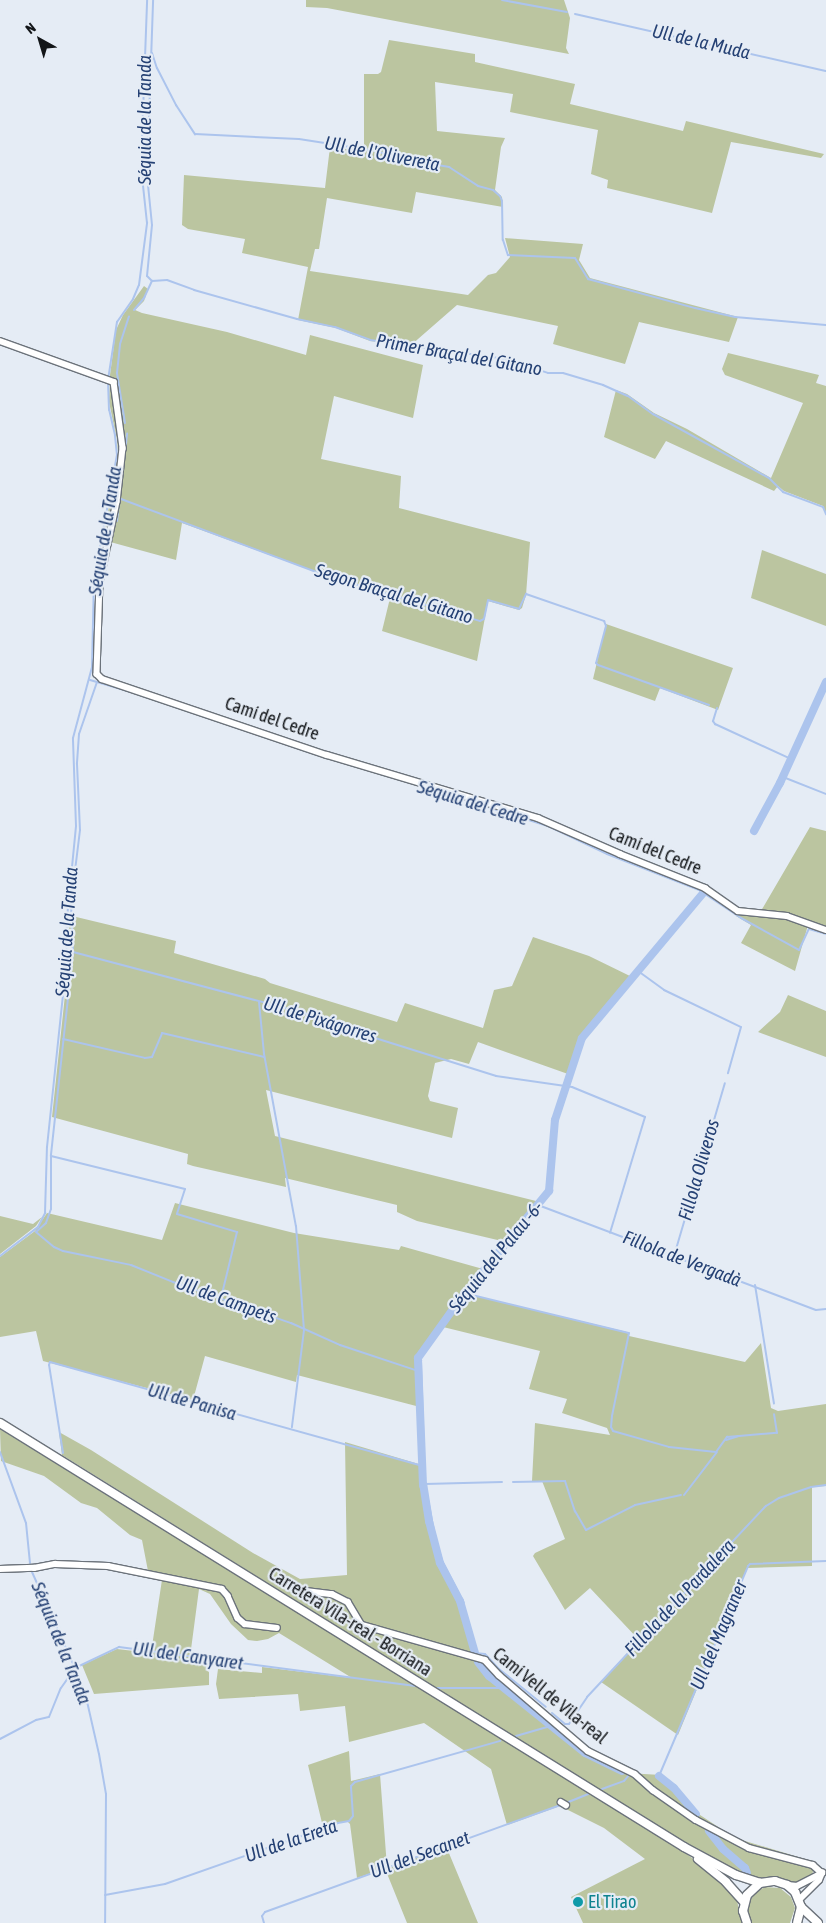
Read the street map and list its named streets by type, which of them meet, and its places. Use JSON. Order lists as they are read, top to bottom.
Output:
{
  "streets": {
    "main road": ["Carretera Vila-real - Borriana"],
    "street": ["Camí del Cedre", "Camí Vell de Vila-real"]
  },
  "water": [
    "Ull de la Muda",
    "Séquia de la Tanda",
    "Ull de l'Olivereta",
    "Primer Braçal del Gitano",
    "Segon Braçal del Gitano",
    "Sèquia del Cedre",
    "Ull de Pixágorres",
    "Fillola Oliveros",
    "Séquia del Palau -6-",
    "Fillola de Vergadà",
    "Ull de Campets",
    "Ull de Panisa",
    "Fillola de la Pardalera",
    "Ull del Magraner",
    "Ull del Canyaret",
    "Ull de la Ereta",
    "Ull del Secanet"
  ],
  "places": ["El Tirao"],
  "north": "top left"
}
